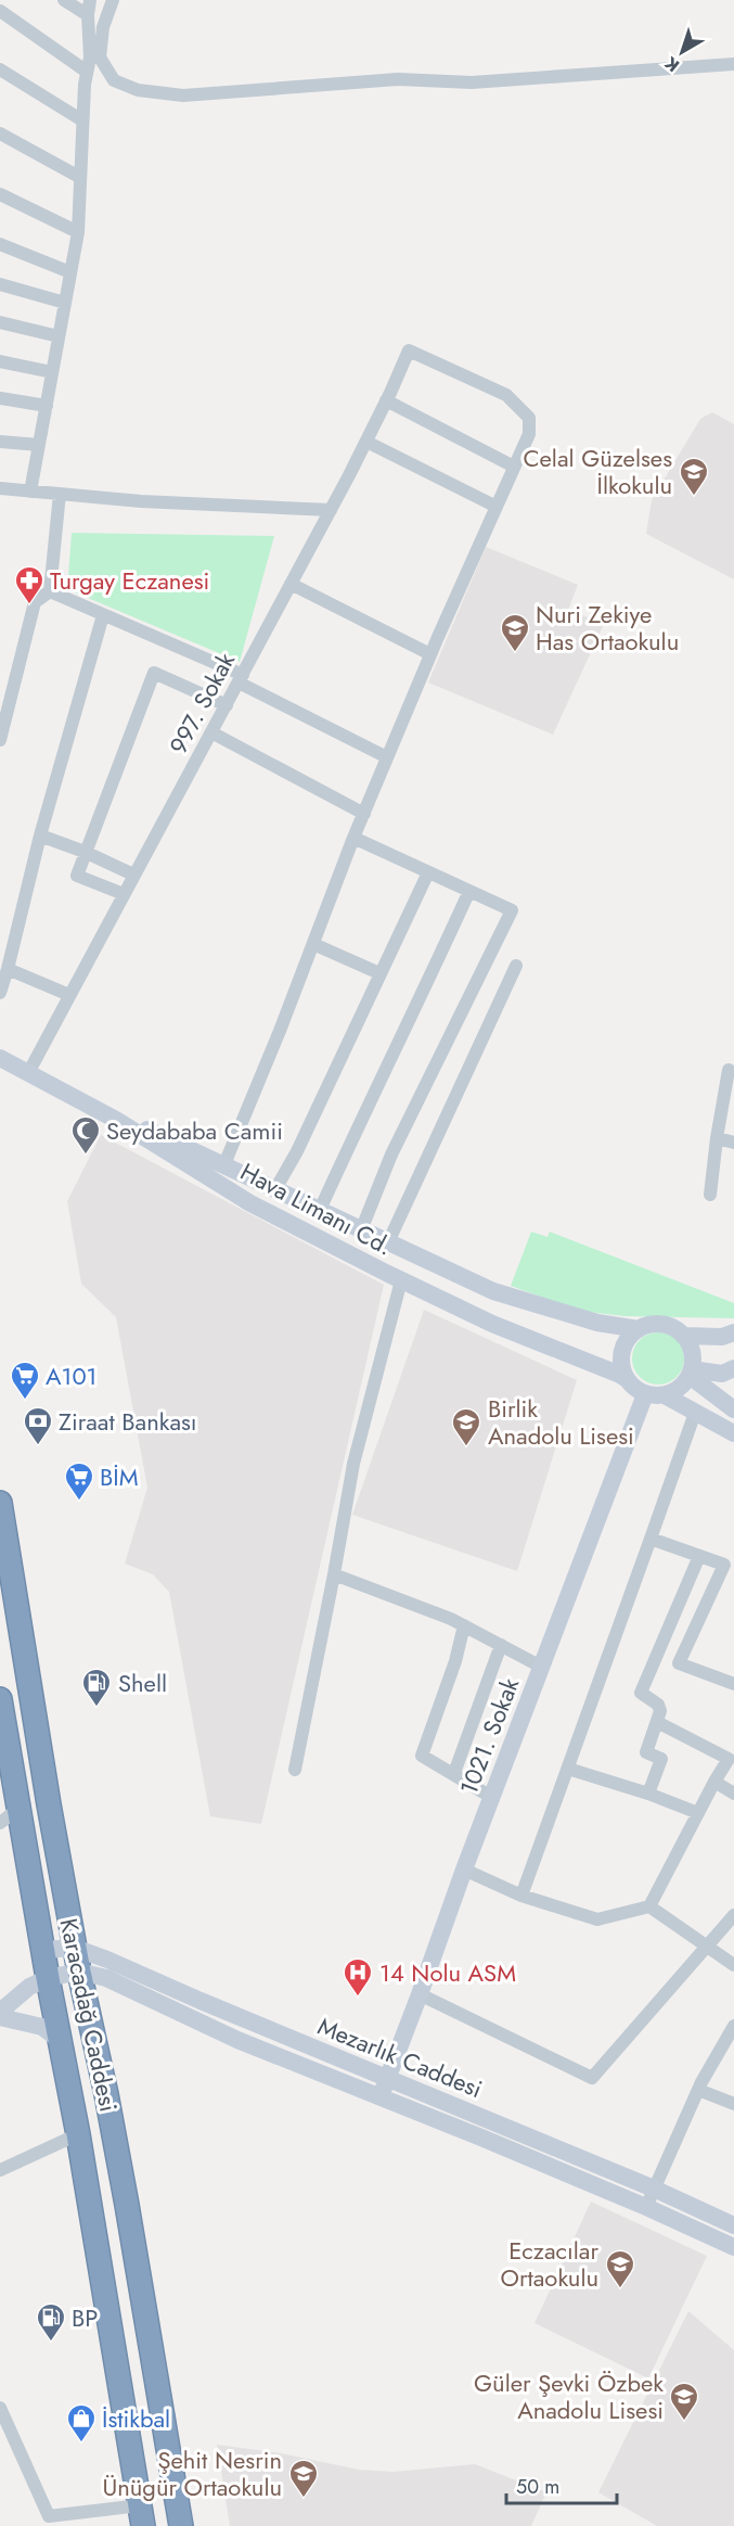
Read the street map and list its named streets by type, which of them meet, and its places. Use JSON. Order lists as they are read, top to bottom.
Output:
{
  "streets": {
    "highway": ["Karacadağ Caddesi"],
    "street": [
      "997. Sokak",
      "Hava Limanı Cd.",
      "1021. Sokak",
      "Mezarlık Caddesi"
    ]
  },
  "crossings": [
    ["Hava Limanı Cd.", "1021. Sokak"],
    ["1021. Sokak", "Mezarlık Caddesi"],
    ["Karacadağ Caddesi", "Mezarlık Caddesi"]
  ],
  "places": {
    "school or university": [
      "Celal Güzelses İlkokulu",
      "Nuri Zekiye Has Ortaokulu",
      "Birlik Anadolu Lisesi",
      "Eczacılar Ortaokulu",
      "Güler Şevki Özbek Anadolu Lisesi",
      "Şehit Nesrin Ünügür Ortaokulu"
    ],
    "pharmacy": ["Turgay Eczanesi"],
    "mosque": ["Seydababa Camii"],
    "supermarket": ["A101", "BİM"],
    "bank": ["Ziraat Bankası"],
    "fuel station": ["Shell", "BP"],
    "hospital": ["14 Nolu ASM"],
    "shop": ["İstikbal"]
  },
  "scale_bar": "50 m",
  "north": "bottom left"
}
